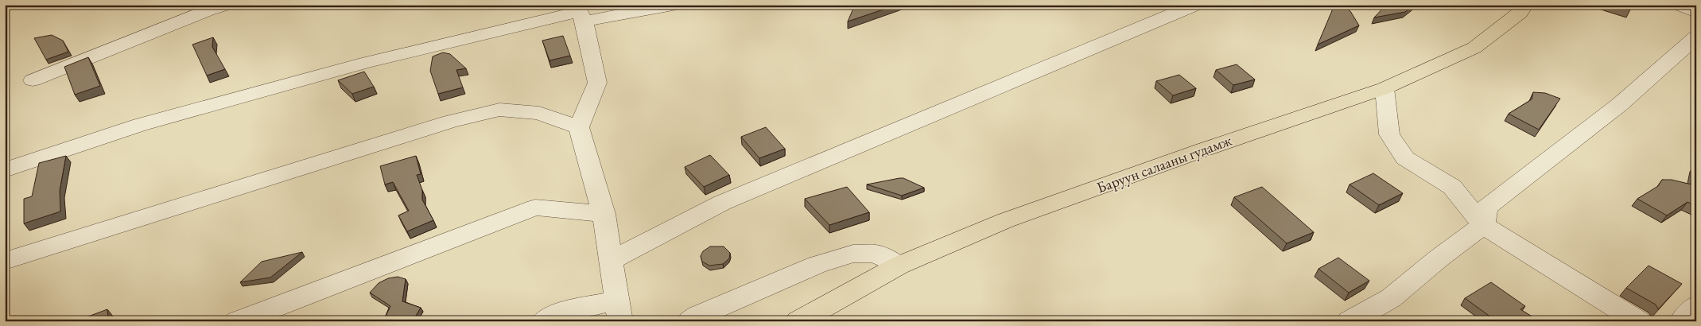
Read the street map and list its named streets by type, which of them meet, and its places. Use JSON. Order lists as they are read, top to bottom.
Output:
{
  "streets": {
    "main road": ["Баруун салааны гудамж"]
  }
}
